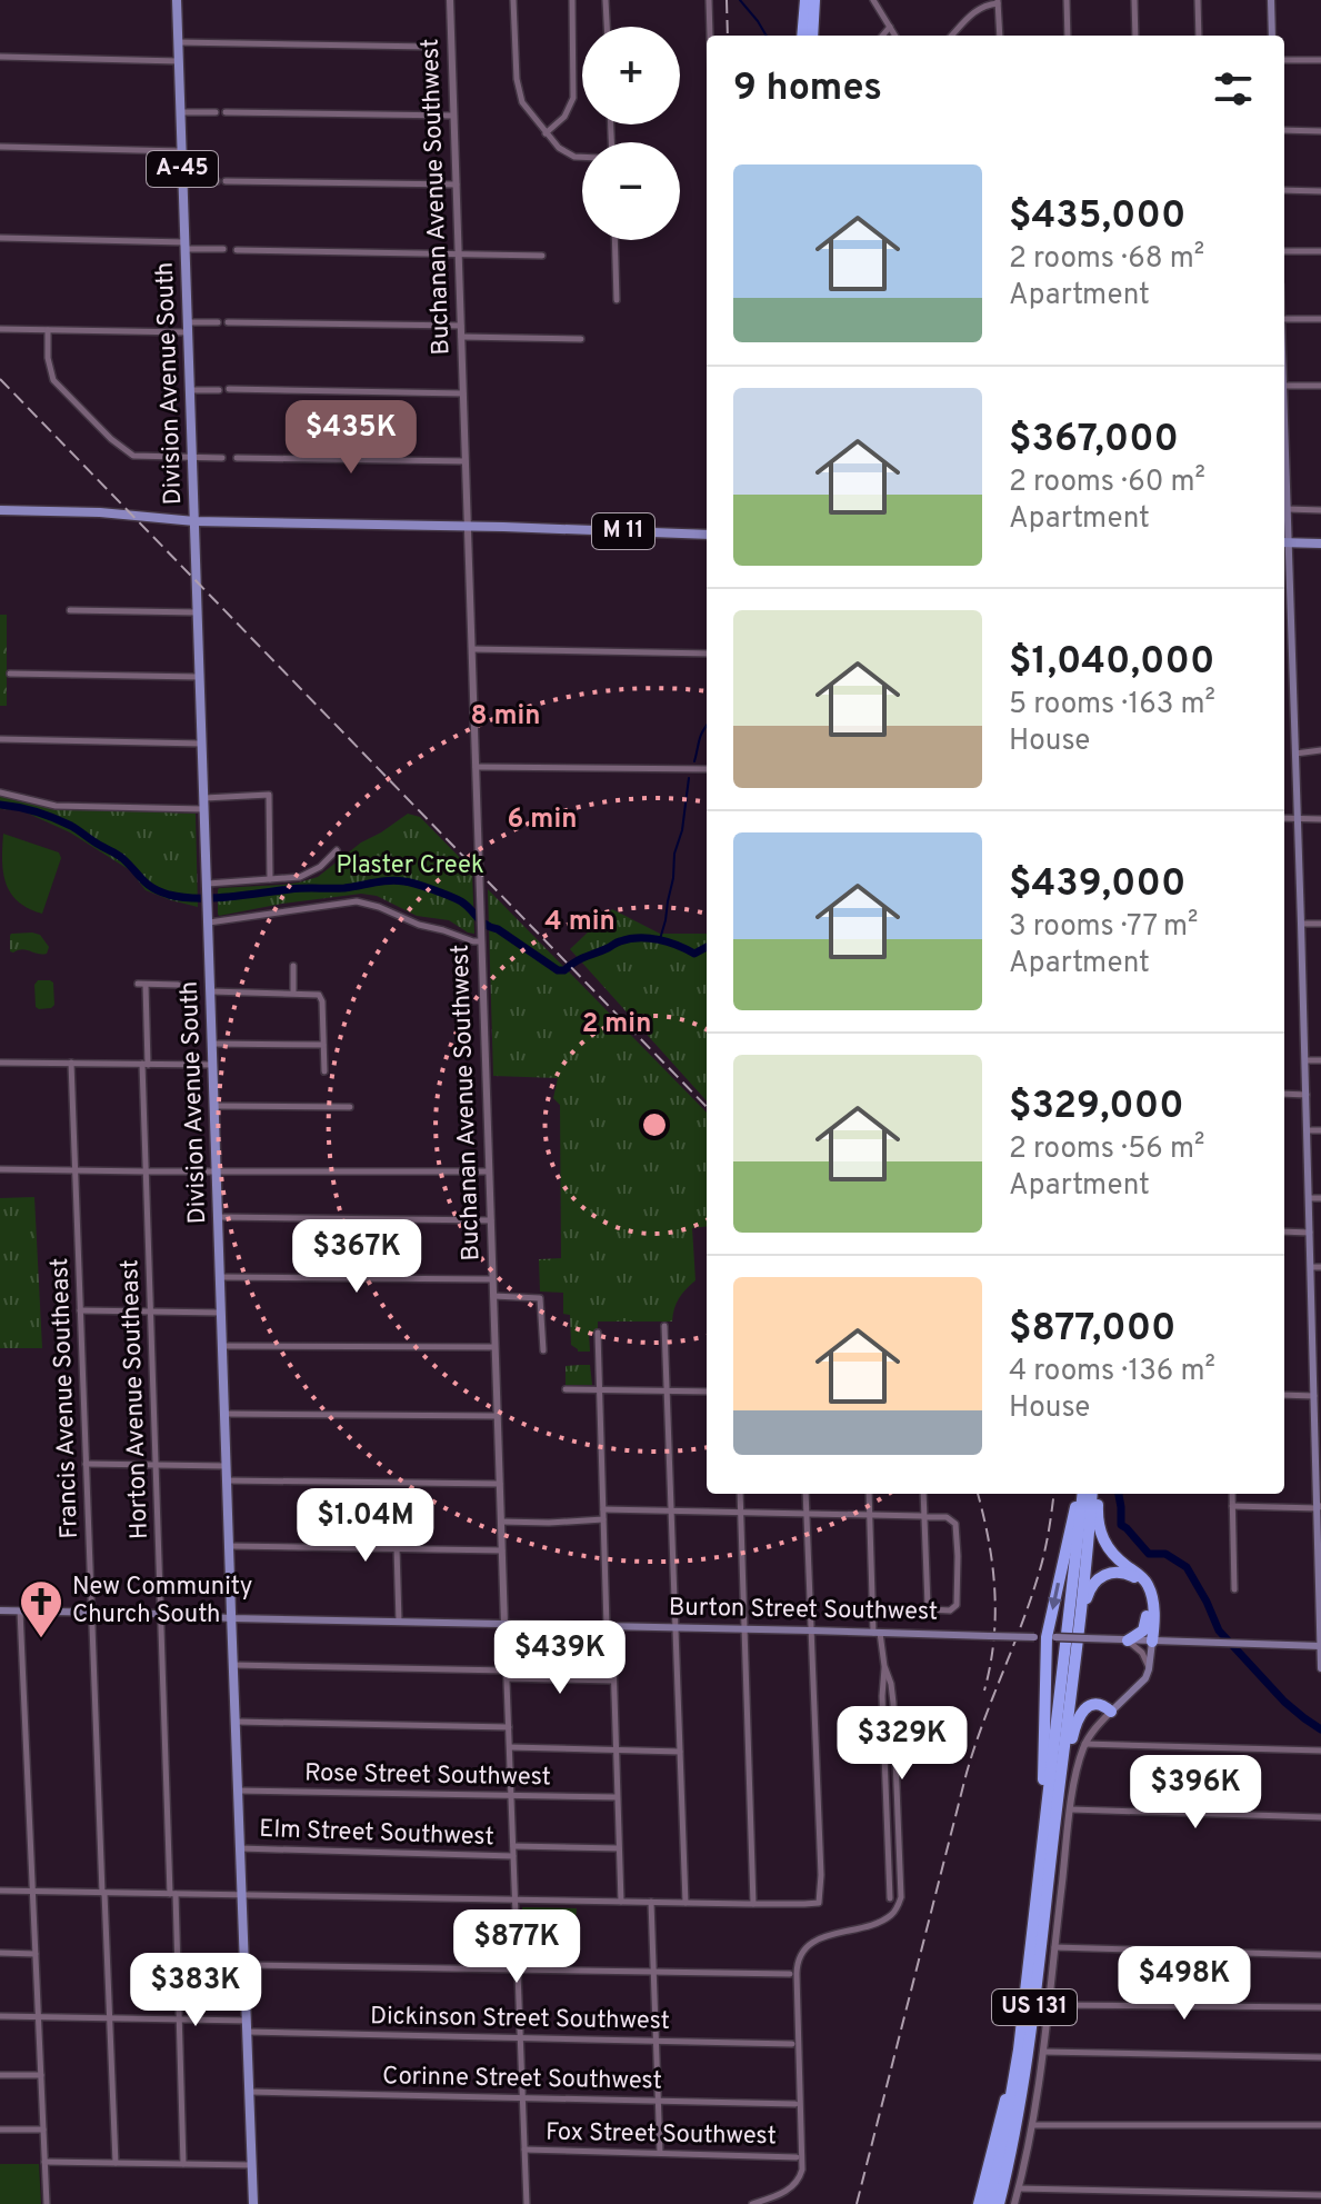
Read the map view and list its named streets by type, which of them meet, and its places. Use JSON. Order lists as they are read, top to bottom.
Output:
{
  "streets": {
    "highway": ["US 131"],
    "main road": [
      "A-45",
      "Division Avenue South",
      "M 11",
      "Burton Street Southwest"
    ],
    "street": [
      "Buchanan Avenue Southwest",
      "Francis Avenue Southeast",
      "Horton Avenue Southeast",
      "Rose Street Southwest",
      "Elm Street Southwest",
      "Dickinson Street Southwest",
      "Corinne Street Southwest",
      "Fox Street Southwest"
    ]
  },
  "crossings": [
    ["Buchanan Avenue Southwest", "M 11"],
    ["Buchanan Avenue Southwest", "Burton Street Southwest"],
    ["Buchanan Avenue Southwest", "Rose Street Southwest"],
    ["Buchanan Avenue Southwest", "Elm Street Southwest"],
    ["Buchanan Avenue Southwest", "Dickinson Street Southwest"],
    ["Buchanan Avenue Southwest", "Corinne Street Southwest"],
    ["Buchanan Avenue Southwest", "Fox Street Southwest"],
    ["Division Avenue South", "M 11"],
    ["Division Avenue South", "Burton Street Southwest"],
    ["Division Avenue South", "Rose Street Southwest"],
    ["Division Avenue South", "Elm Street Southwest"],
    ["Division Avenue South", "Dickinson Street Southwest"],
    ["Division Avenue South", "Corinne Street Southwest"],
    ["Francis Avenue Southeast", "Burton Street Southwest"],
    ["Horton Avenue Southeast", "Burton Street Southwest"]
  ],
  "parks": ["Plaster Creek"],
  "places": {
    "church": ["New Community Church South"]
  },
  "page": {
    "map_buttons": ["+", "−"],
    "heading": "9 homes",
    "list": [
      {
        "name": "$435,000",
        "note": "2 rooms · 68 m² · Apartment"
      },
      {
        "name": "$367,000",
        "note": "2 rooms · 60 m² · Apartment"
      },
      {
        "name": "$1,040,000",
        "note": "5 rooms · 163 m² · House"
      },
      {
        "name": "$439,000",
        "note": "3 rooms · 77 m² · Apartment"
      },
      {
        "name": "$329,000",
        "note": "2 rooms · 56 m² · Apartment"
      },
      {
        "name": "$877,000",
        "note": "4 rooms · 136 m² · House"
      }
    ],
    "price": [
      "$435K",
      "$367K",
      "$1.04M",
      "$439K",
      "$329K",
      "$396K",
      "$877K",
      "$498K",
      "$383K"
    ]
  },
  "rings": [
    "8 min",
    "6 min",
    "4 min",
    "2 min"
  ]
}
